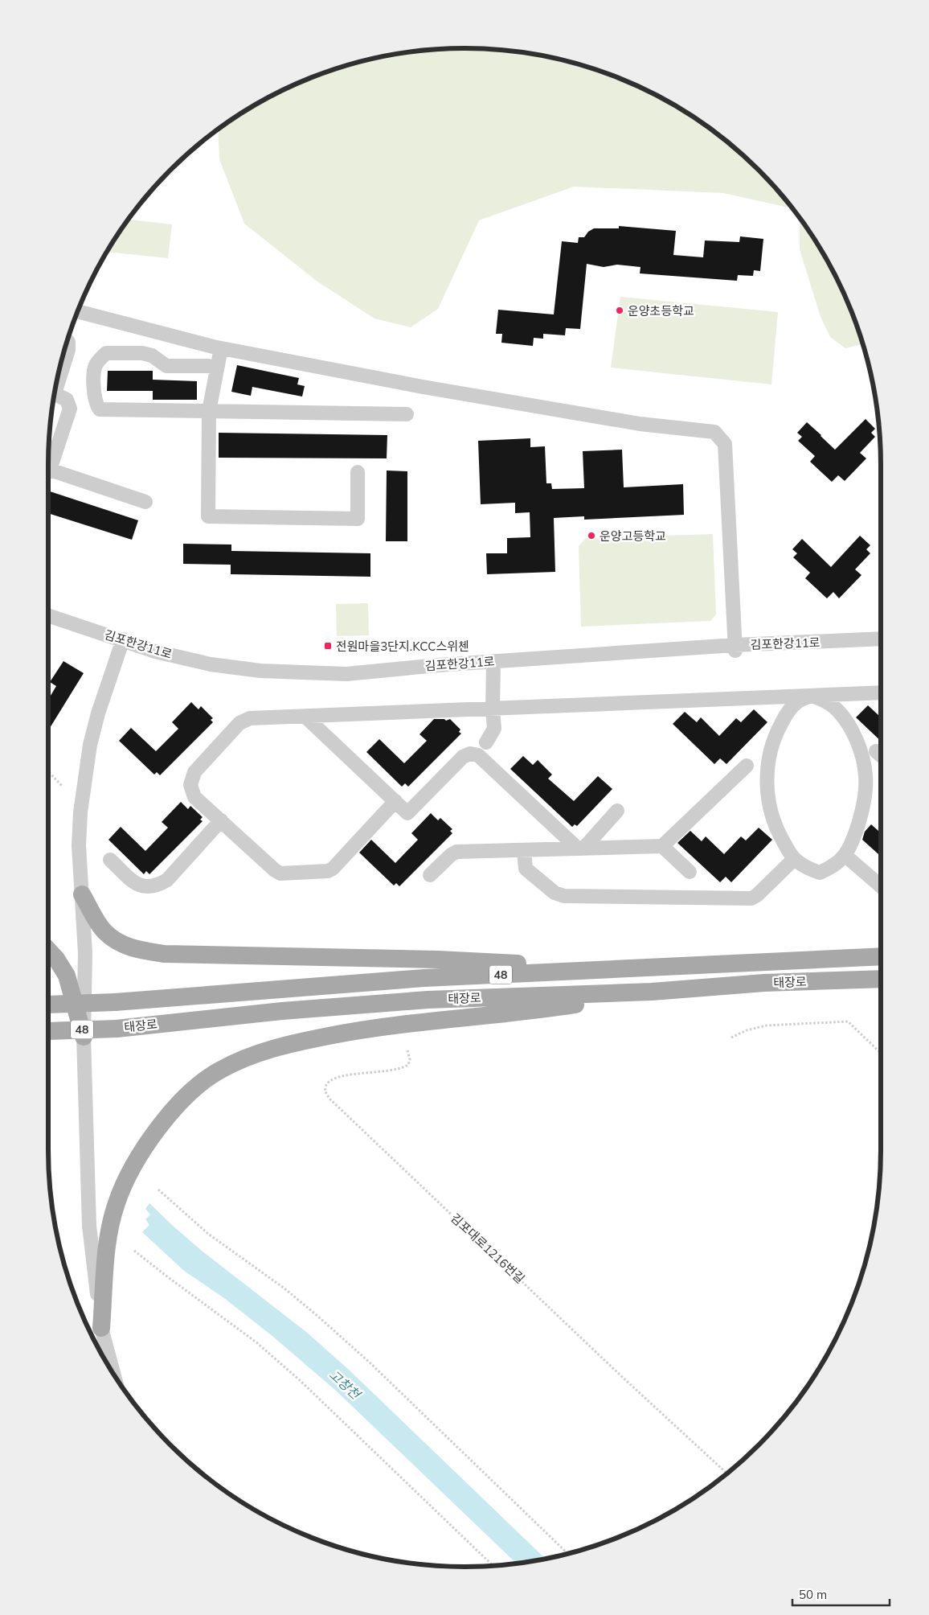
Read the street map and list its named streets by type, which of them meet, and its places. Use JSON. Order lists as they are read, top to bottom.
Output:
{
  "streets": {
    "main road": ["48", "태장로"],
    "street": ["김포한강11로"],
    "path": ["김포대로1216번길"]
  },
  "water": ["고창천"],
  "places": {
    "other": ["운양초등학교", "운양고등학교"],
    "transit": ["전원마을3단지.KCC스위첸"]
  },
  "scale_bar": "50 m"
}
